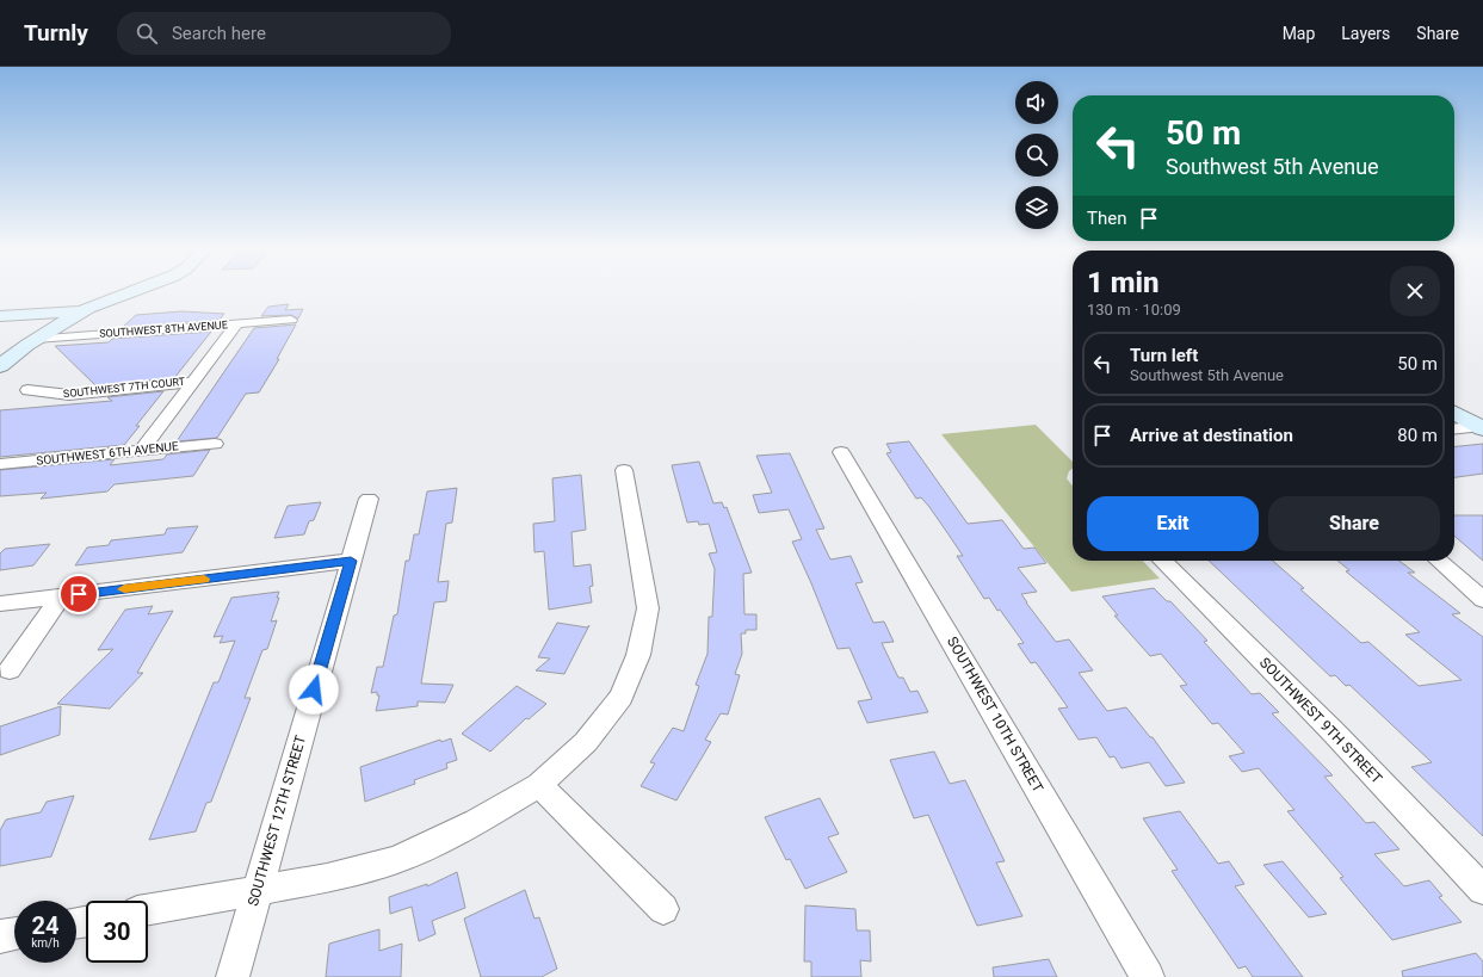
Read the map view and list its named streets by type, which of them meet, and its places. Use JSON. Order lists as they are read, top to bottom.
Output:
{
  "streets": {
    "street": [
      "SOUTHWEST 8TH AVENUE",
      "SOUTHWEST 7TH COURT",
      "SOUTHWEST 6TH AVENUE",
      "SOUTHWEST 10TH STREET",
      "SOUTHWEST 9TH STREET",
      "SOUTHWEST 12TH STREET"
    ]
  },
  "page": {
    "header": "Turnly",
    "search": "Search here",
    "nav": ["Map", "Layers", "Share"],
    "turn": ["50 m", "Southwest 5th Avenue"],
    "then": "Then",
    "heading": ["1 min", "130 m · 10:09"],
    "list": [
      {
        "name": "Turn left",
        "note": "Southwest 5th Avenue",
        "value": "50 m"
      },
      {
        "name": "Arrive at destination",
        "value": "80 m"
      }
    ],
    "buttons": ["Exit", "Share"],
    "speed": "24 km/h",
    "limit": "30"
  }
}
